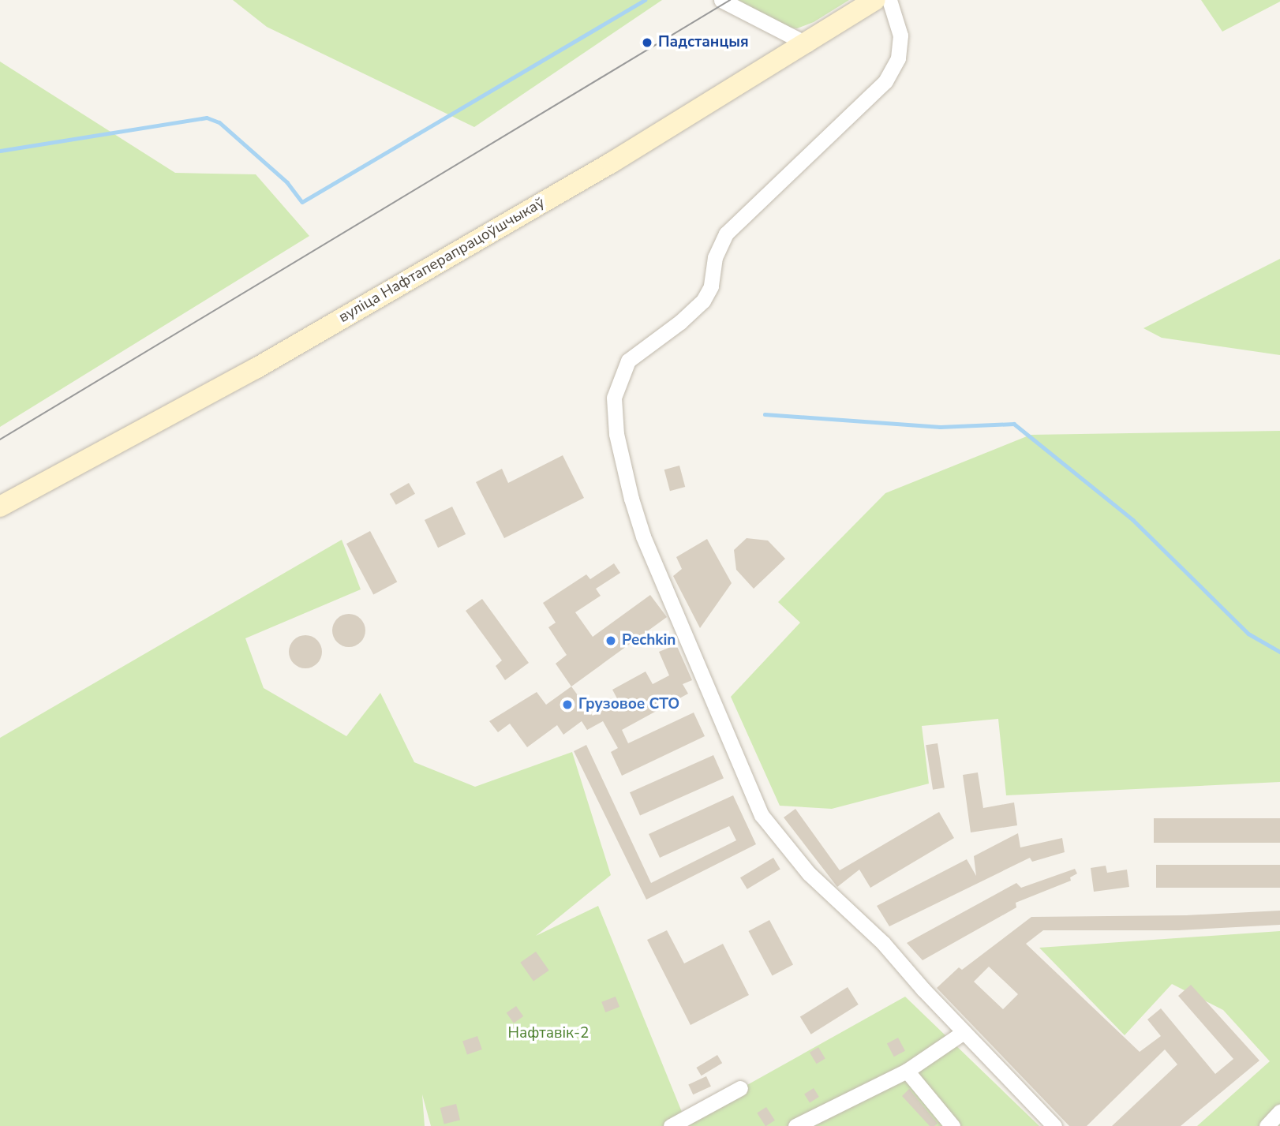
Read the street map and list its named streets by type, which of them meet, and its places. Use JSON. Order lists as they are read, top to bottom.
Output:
{
  "streets": {
    "main road": ["вуліца Нафтаперапрацоўшчыкаў"]
  },
  "parks": ["Нафтавік-2"],
  "places": ["Падстанцыя", "Pechkin", "Грузовое СТО"]
}
